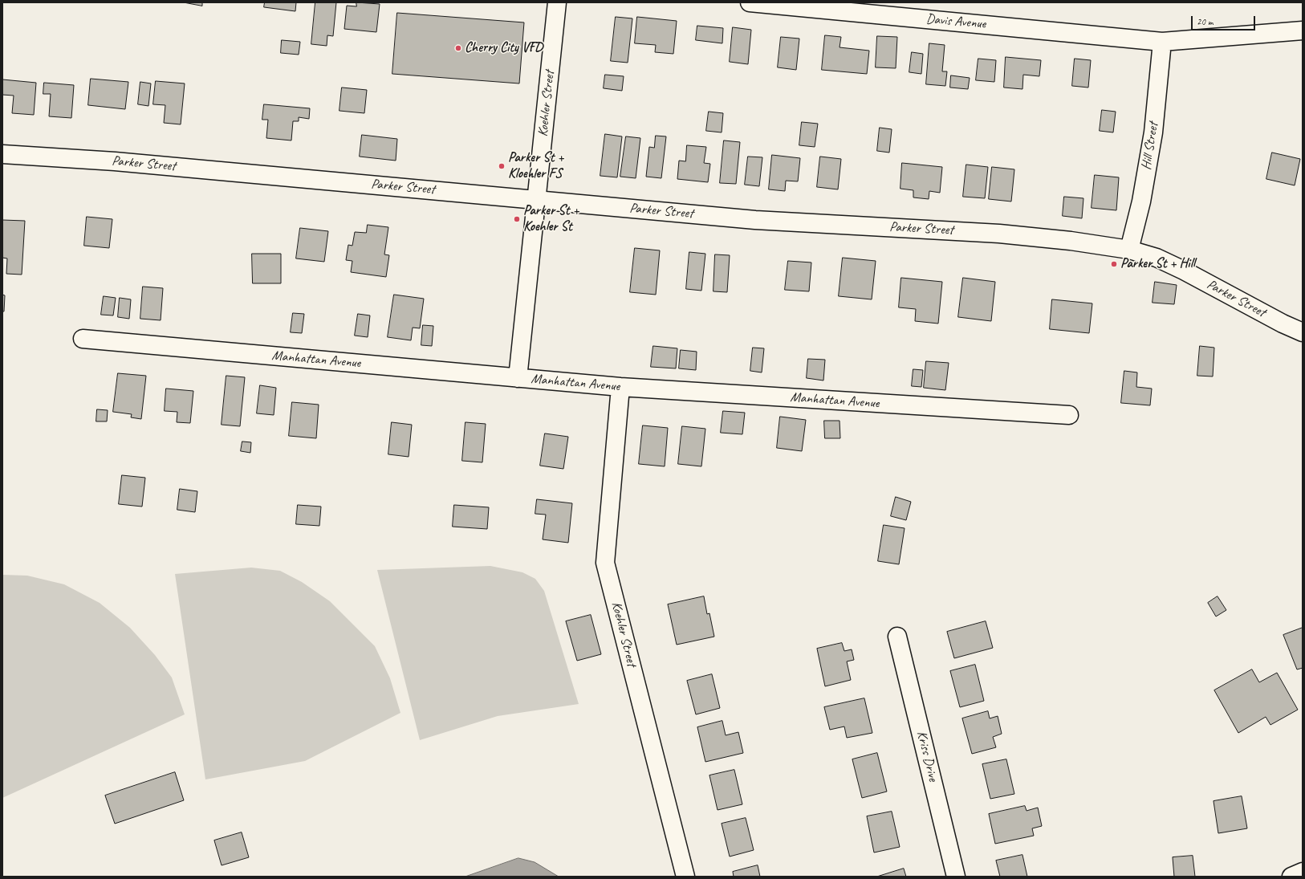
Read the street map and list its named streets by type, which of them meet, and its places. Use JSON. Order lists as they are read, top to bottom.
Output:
{
  "streets": {
    "street": [
      "Davis Avenue",
      "Koehler Street",
      "Hill Street",
      "Parker Street",
      "Manhattan Avenue",
      "Kriss Drive"
    ]
  },
  "crossings": [
    ["Davis Avenue", "Hill Street"],
    ["Koehler Street", "Parker Street"],
    ["Koehler Street", "Manhattan Avenue"],
    ["Hill Street", "Parker Street"]
  ],
  "places": [
    "Cherry City VFD",
    "Parker St + Kloehler FS",
    "Parker St + Koehler St",
    "Parker St + Hill"
  ],
  "scale_bar": "20 m"
}
